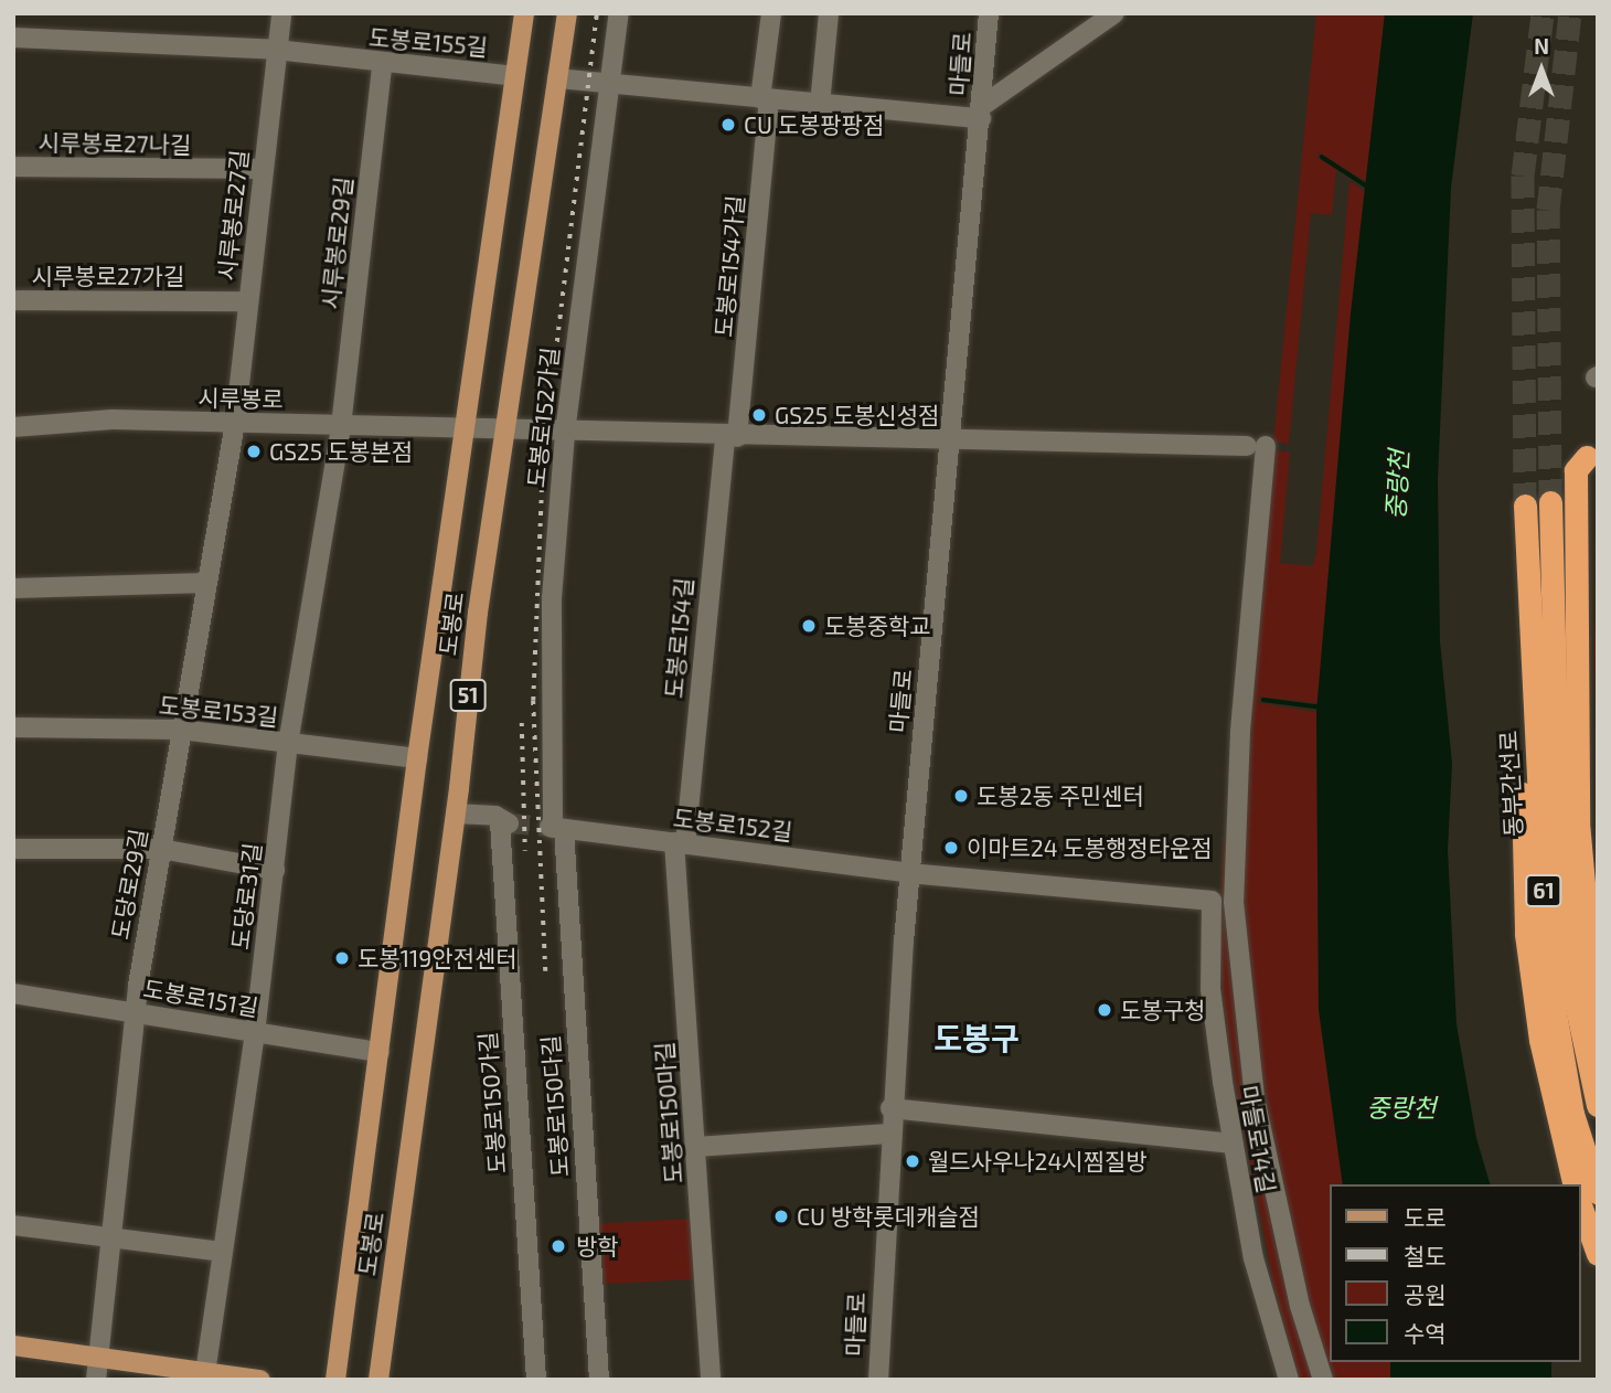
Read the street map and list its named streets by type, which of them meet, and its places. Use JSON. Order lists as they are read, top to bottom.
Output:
{
  "streets": {
    "highway": ["동부간선로", "61"],
    "main road": ["도봉로", "51"],
    "street": [
      "도봉로155길",
      "마들로",
      "시루봉로27나길",
      "시루봉로27길",
      "시루봉로29길",
      "도봉로154가길",
      "시루봉로27가길",
      "시루봉로",
      "도봉로152가길",
      "도봉로154길",
      "도봉로153길",
      "도봉로152길",
      "도당로29길",
      "도당로31길",
      "도봉로151길",
      "도봉로150가길",
      "도봉로150다길",
      "도봉로150마길",
      "마들로14길"
    ]
  },
  "crossings": [
    ["도봉로155길", "시루봉로27길"],
    ["도봉로155길", "시루봉로29길"],
    ["도봉로155길", "도봉로"],
    ["마들로", "도봉로152길"],
    ["마들로", "마들로14길"],
    ["시루봉로27나길", "시루봉로27길"],
    ["시루봉로27길", "시루봉로27가길"],
    ["시루봉로27길", "시루봉로"],
    ["시루봉로27길", "도당로29길"],
    ["시루봉로29길", "시루봉로"],
    ["시루봉로29길", "도당로31길"],
    ["도봉로154가길", "도봉로154길"],
    ["시루봉로", "도봉로"],
    ["시루봉로", "도당로29길"],
    ["시루봉로", "도당로31길"],
    ["도봉로152가길", "도봉로152길"],
    ["도봉로152가길", "도봉로150다길"],
    ["도봉로", "도봉로153길"],
    ["도봉로", "도봉로151길"],
    ["도봉로", "도봉로150가길"],
    ["도봉로154길", "도봉로152길"],
    ["도봉로154길", "도봉로150마길"],
    ["도봉로153길", "도당로29길"],
    ["도봉로153길", "도당로31길"],
    ["도봉로152길", "도봉로150다길"],
    ["도봉로152길", "도봉로150마길"],
    ["도봉로152길", "마들로14길"],
    ["도당로29길", "도봉로151길"],
    ["도당로31길", "도봉로151길"]
  ],
  "districts": ["도봉구"],
  "water": ["중랑천"],
  "places": [
    "CU 도봉팡팡점",
    "GS25 도봉신성점",
    "GS25 도봉본점",
    "도봉중학교",
    "도봉2동 주민센터",
    "이마트24 도봉행정타운점",
    "도봉119안전센터",
    "도봉구청",
    "월드사우나24시찜질방",
    "CU 방학롯데캐슬점",
    "방학"
  ],
  "legend": [
    "도로",
    "철도",
    "공원",
    "수역"
  ],
  "north": "top"
}
